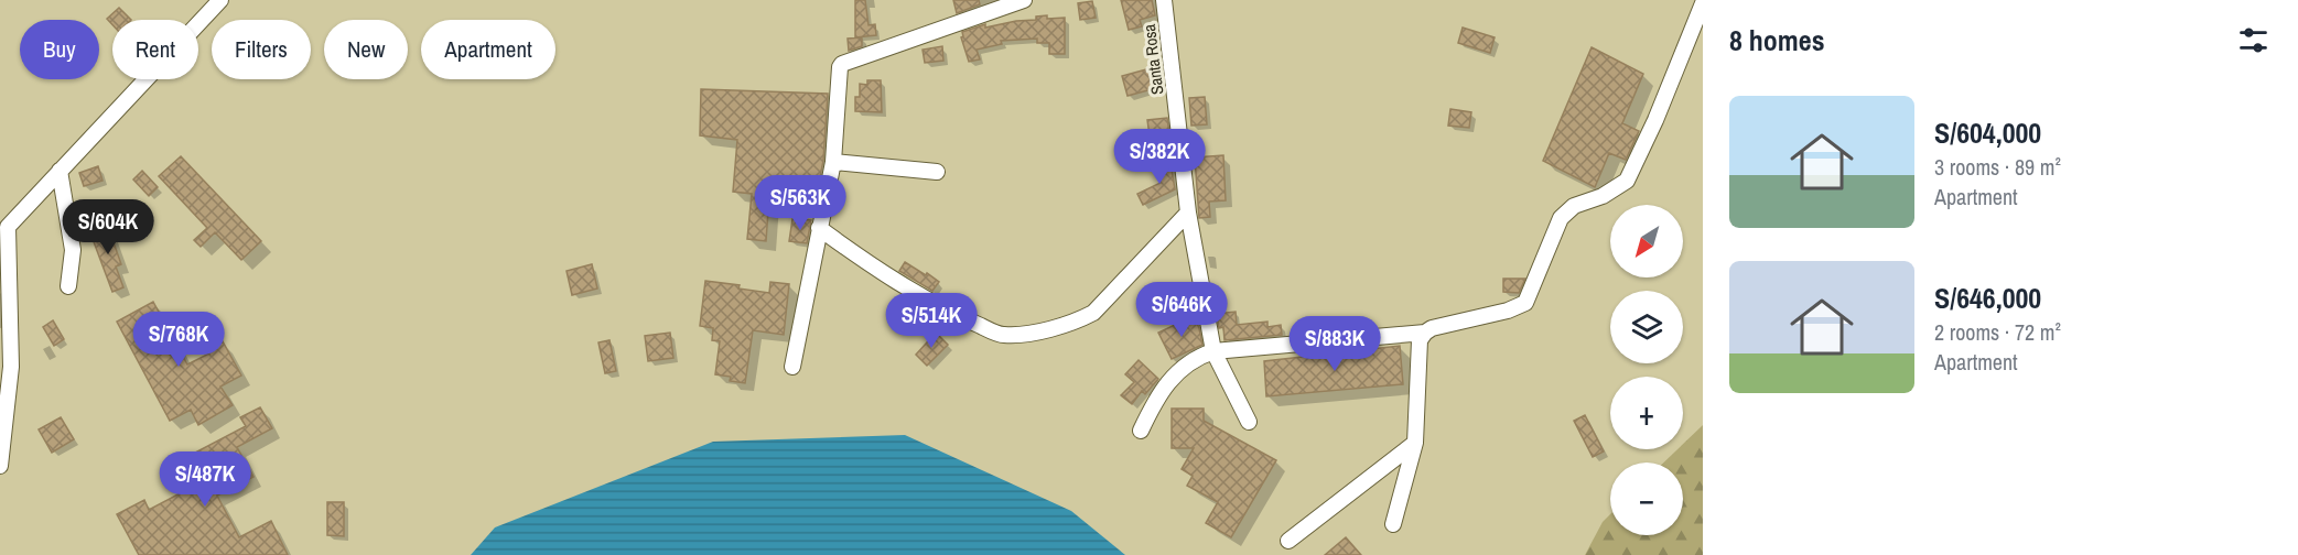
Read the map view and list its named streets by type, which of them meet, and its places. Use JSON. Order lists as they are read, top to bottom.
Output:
{
  "streets": {
    "street": ["Santa Rosa"]
  },
  "north": "bottom left",
  "page": {
    "heading": "8 homes",
    "chip": [
      "Buy",
      "Rent",
      "Filters",
      "New",
      "Apartment"
    ],
    "list": [
      {
        "name": "S/604,000",
        "note": "3 rooms · 89 m² · Apartment"
      },
      {
        "name": "S/646,000",
        "note": "2 rooms · 72 m² · Apartment"
      }
    ],
    "price": [
      "S/382K",
      "S/563K",
      "S/604K",
      "S/646K",
      "S/514K",
      "S/768K",
      "S/883K",
      "S/487K"
    ],
    "map_buttons": ["+", "−"]
  }
}
